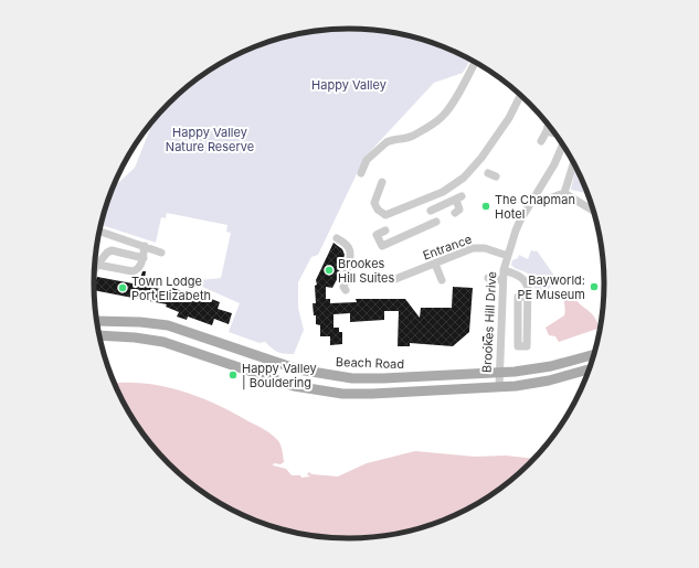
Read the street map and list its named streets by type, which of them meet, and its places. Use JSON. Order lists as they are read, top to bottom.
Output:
{
  "streets": {
    "main road": ["Beach Road"],
    "street": ["Entrance", "Brookes Hill Drive"]
  },
  "crossings": [
    ["Entrance", "Brookes Hill Drive"],
    ["Brookes Hill Drive", "Beach Road"]
  ],
  "parks": ["Happy Valley", "Happy Valley Nature Reserve"],
  "places": [
    "The Chapman Hotel",
    "Brookes Hill Suites",
    "Bayworld: PE Museum",
    "Town Lodge Port Elizabeth",
    "Happy Valley | Bouldering"
  ]
}
